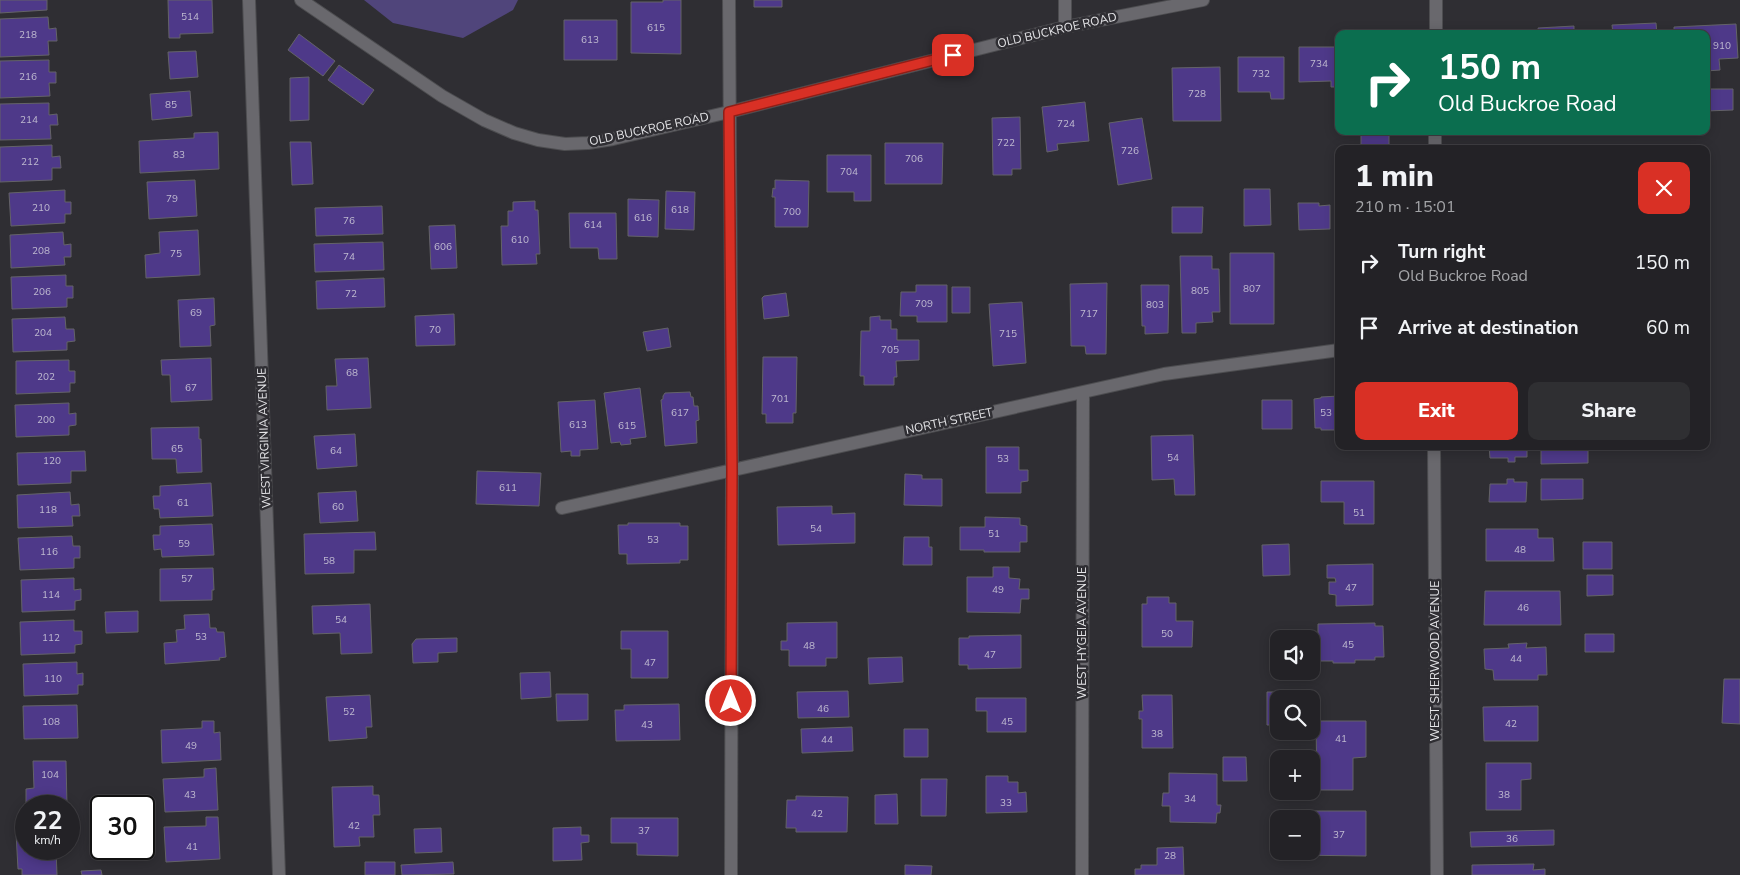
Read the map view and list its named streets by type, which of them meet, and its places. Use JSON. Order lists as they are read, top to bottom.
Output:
{
  "streets": {
    "street": [
      "OLD BUCKROE ROAD",
      "NORTH STREET",
      "WEST VIRGINIA AVENUE",
      "WEST HYGEIA AVENUE",
      "WEST SHERWOOD AVENUE"
    ]
  },
  "crossings": [
    ["NORTH STREET", "WEST HYGEIA AVENUE"]
  ],
  "house_numbers": [
    "514",
    "615",
    "218",
    "613",
    "910",
    "734",
    "732",
    "216",
    "728",
    "85",
    "214",
    "724",
    "722",
    "726",
    "83",
    "706",
    "212",
    "704",
    "79",
    "210",
    "618",
    "700",
    "616",
    "76",
    "614",
    "610",
    "606",
    "208",
    "75",
    "74",
    "807",
    "805",
    "206",
    "72",
    "709",
    "803",
    "69",
    "717",
    "70",
    "204",
    "715",
    "705",
    "68",
    "202",
    "67",
    "701",
    "617",
    "53",
    "200",
    "613",
    "615",
    "65",
    "64",
    "54",
    "53",
    "120",
    "611",
    "61",
    "60",
    "118",
    "51",
    "54",
    "51",
    "53",
    "59",
    "48",
    "116",
    "58",
    "57",
    "47",
    "49",
    "114",
    "46",
    "54",
    "50",
    "53",
    "112",
    "45",
    "48",
    "47",
    "44",
    "47",
    "110",
    "46",
    "52",
    "108",
    "45",
    "42",
    "43",
    "38",
    "41",
    "44",
    "49",
    "104",
    "43",
    "38",
    "34",
    "33",
    "42",
    "42",
    "37",
    "37",
    "36",
    "41",
    "28"
  ],
  "page": {
    "turn": ["150 m", "Old Buckroe Road"],
    "heading": ["1 min", "210 m · 15:01"],
    "list": [
      {
        "name": "Turn right",
        "note": "Old Buckroe Road",
        "value": "150 m"
      },
      {
        "name": "Arrive at destination",
        "value": "60 m"
      }
    ],
    "buttons": ["Exit", "Share"],
    "map_buttons": ["+", "−"],
    "speed": "22 km/h",
    "limit": "30"
  }
}
